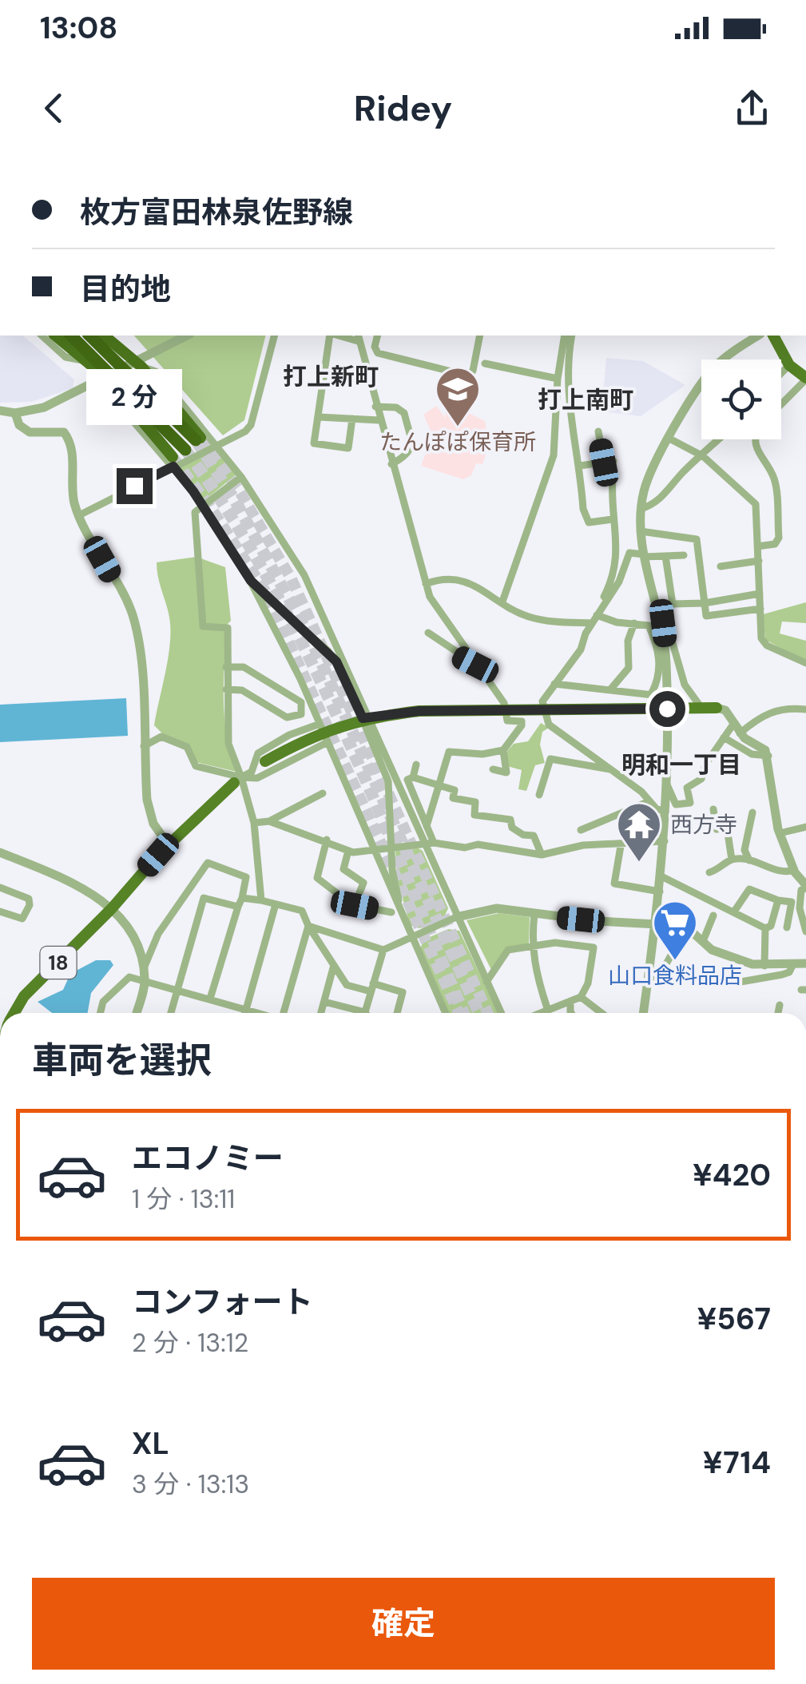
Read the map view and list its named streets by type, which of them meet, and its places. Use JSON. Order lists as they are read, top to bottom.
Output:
{
  "streets": {
    "main road": ["18"]
  },
  "districts": ["打上新町", "打上南町", "明和一丁目"],
  "places": {
    "school or university": ["たんぽぽ保育所"],
    "temple": ["西方寺"],
    "supermarket": ["山口食料品店"]
  },
  "page": {
    "status": "13:08",
    "header": "Ridey",
    "banner": ["枚方富田林泉佐野線", "目的地"],
    "bubble": "2 分",
    "heading": "車両を選択",
    "list": [
      {
        "name": "エコノミー",
        "note": "1 分 · 13:11",
        "value": "¥420"
      },
      {
        "name": "コンフォート",
        "note": "2 分 · 13:12",
        "value": "¥567"
      },
      {
        "name": "XL",
        "note": "3 分 · 13:13",
        "value": "¥714"
      }
    ],
    "buttons": "確定"
  }
}
